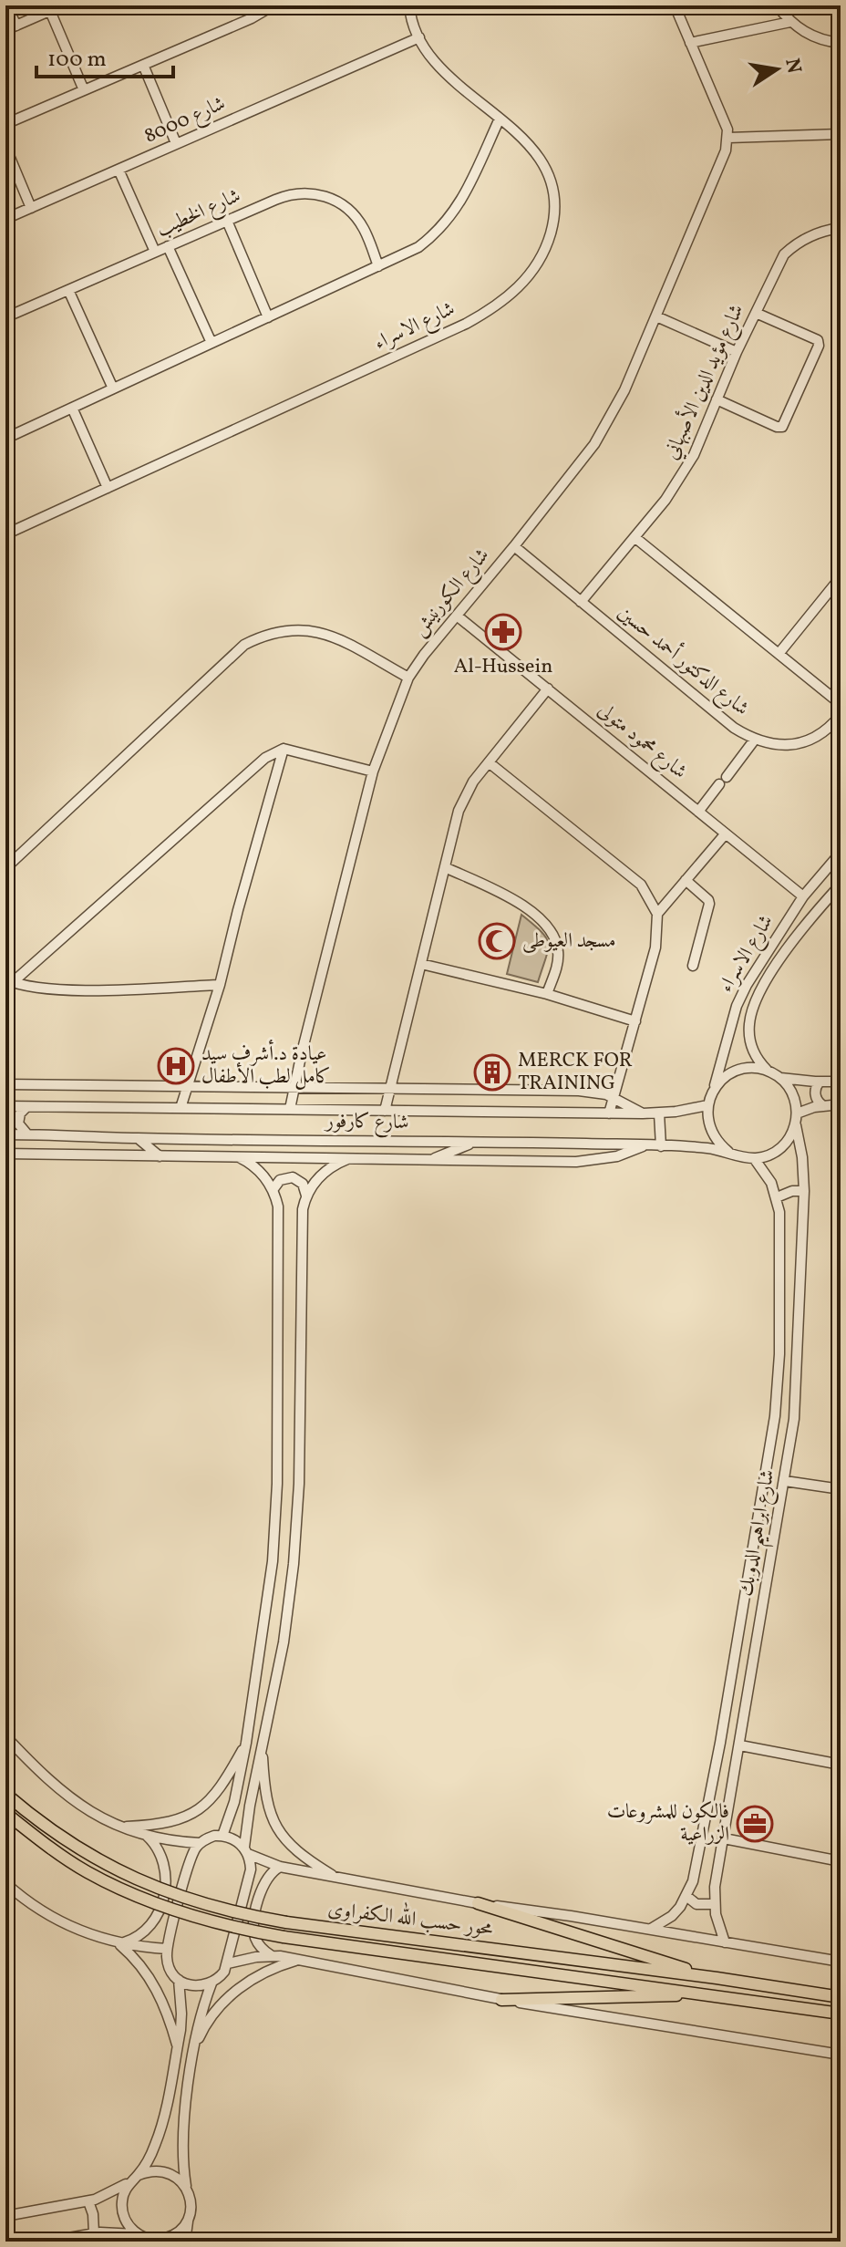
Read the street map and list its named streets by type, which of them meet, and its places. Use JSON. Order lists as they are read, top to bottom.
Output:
{
  "streets": {
    "main road": ["محور حسب الله الكفراوى"],
    "street": [
      "شارع 8000",
      "شارع الخطيب",
      "شارع الاسراء",
      "شارع مؤيد الدين الأصبهاني",
      "شارع الكورنيش",
      "شارع الدكتور أحمد حسين",
      "شارع محمود متولى",
      "شارع كارفور",
      "شارع ابراهيم الدوبك"
    ]
  },
  "crossings": [
    ["شارع 8000", "شارع الاسراء"],
    ["شارع الاسراء", "شارع محمود متولى"],
    ["شارع الاسراء", "شارع كارفور"],
    ["شارع الاسراء", "شارع ابراهيم الدوبك"],
    ["شارع مؤيد الدين الأصبهاني", "شارع الدكتور أحمد حسين"],
    ["شارع الكورنيش", "شارع الدكتور أحمد حسين"],
    ["شارع الكورنيش", "شارع محمود متولى"],
    ["شارع الكورنيش", "شارع كارفور"],
    ["شارع كارفور", "شارع ابراهيم الدوبك"]
  ],
  "places": {
    "pharmacy": ["Al-Hussein"],
    "mosque": ["مسجد العيوطى"],
    "hospital": ["عيادة د.أشرف سيد كامل لطب الأطفال"],
    "building": ["MERCK FOR TRAINING"],
    "office": ["فالكون للمشروعات الزراعية"]
  },
  "scale_bar": "100 m",
  "north": "right"
}
